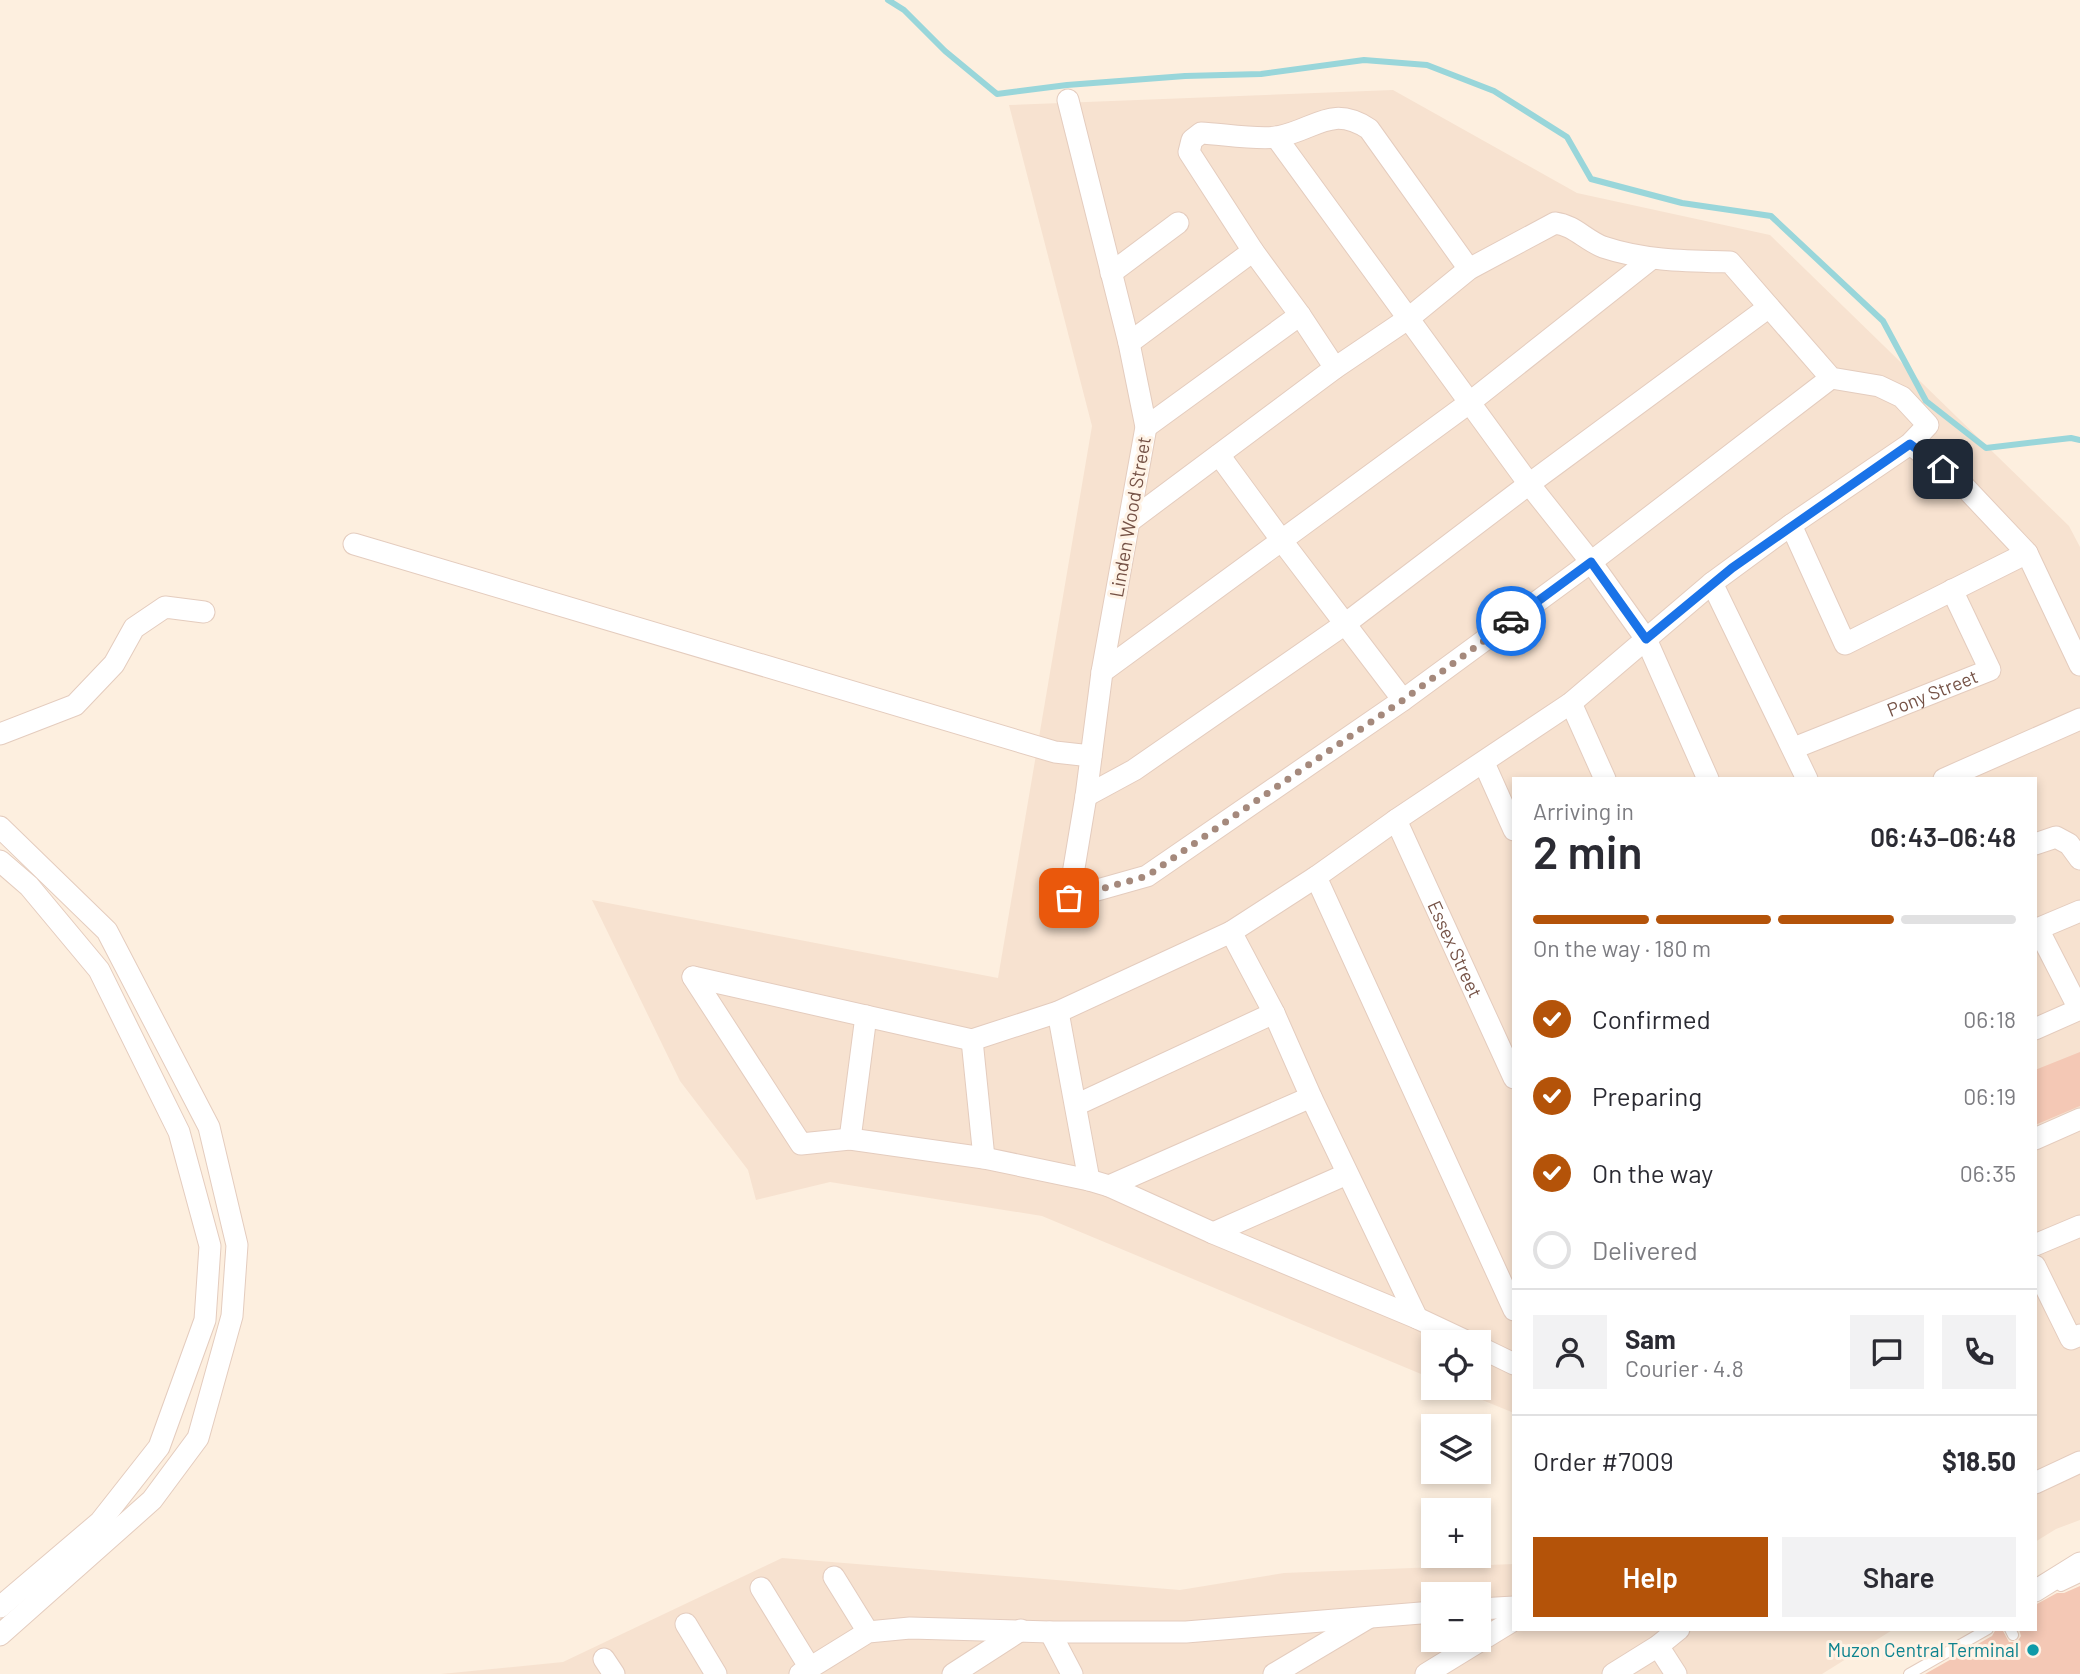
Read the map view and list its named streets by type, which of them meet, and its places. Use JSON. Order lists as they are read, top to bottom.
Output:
{
  "streets": {
    "street": ["Linden Wood Street", "Pony Street", "Essex Street"]
  },
  "places": ["Muzon Central Terminal"],
  "page": {
    "heading": ["2 min", "Arriving in", "06:43–06:48"],
    "panel": [
      "Sam",
      "Courier · 4.8",
      "Order #7009",
      "$18.50"
    ],
    "bar": "On the way · 180 m",
    "list": [
      ["Confirmed", "06:18"],
      ["Preparing", "06:19"],
      ["On the way", "06:35"],
      "Delivered"
    ],
    "map_buttons": ["+", "−"],
    "buttons": ["Help", "Share"]
  }
}
